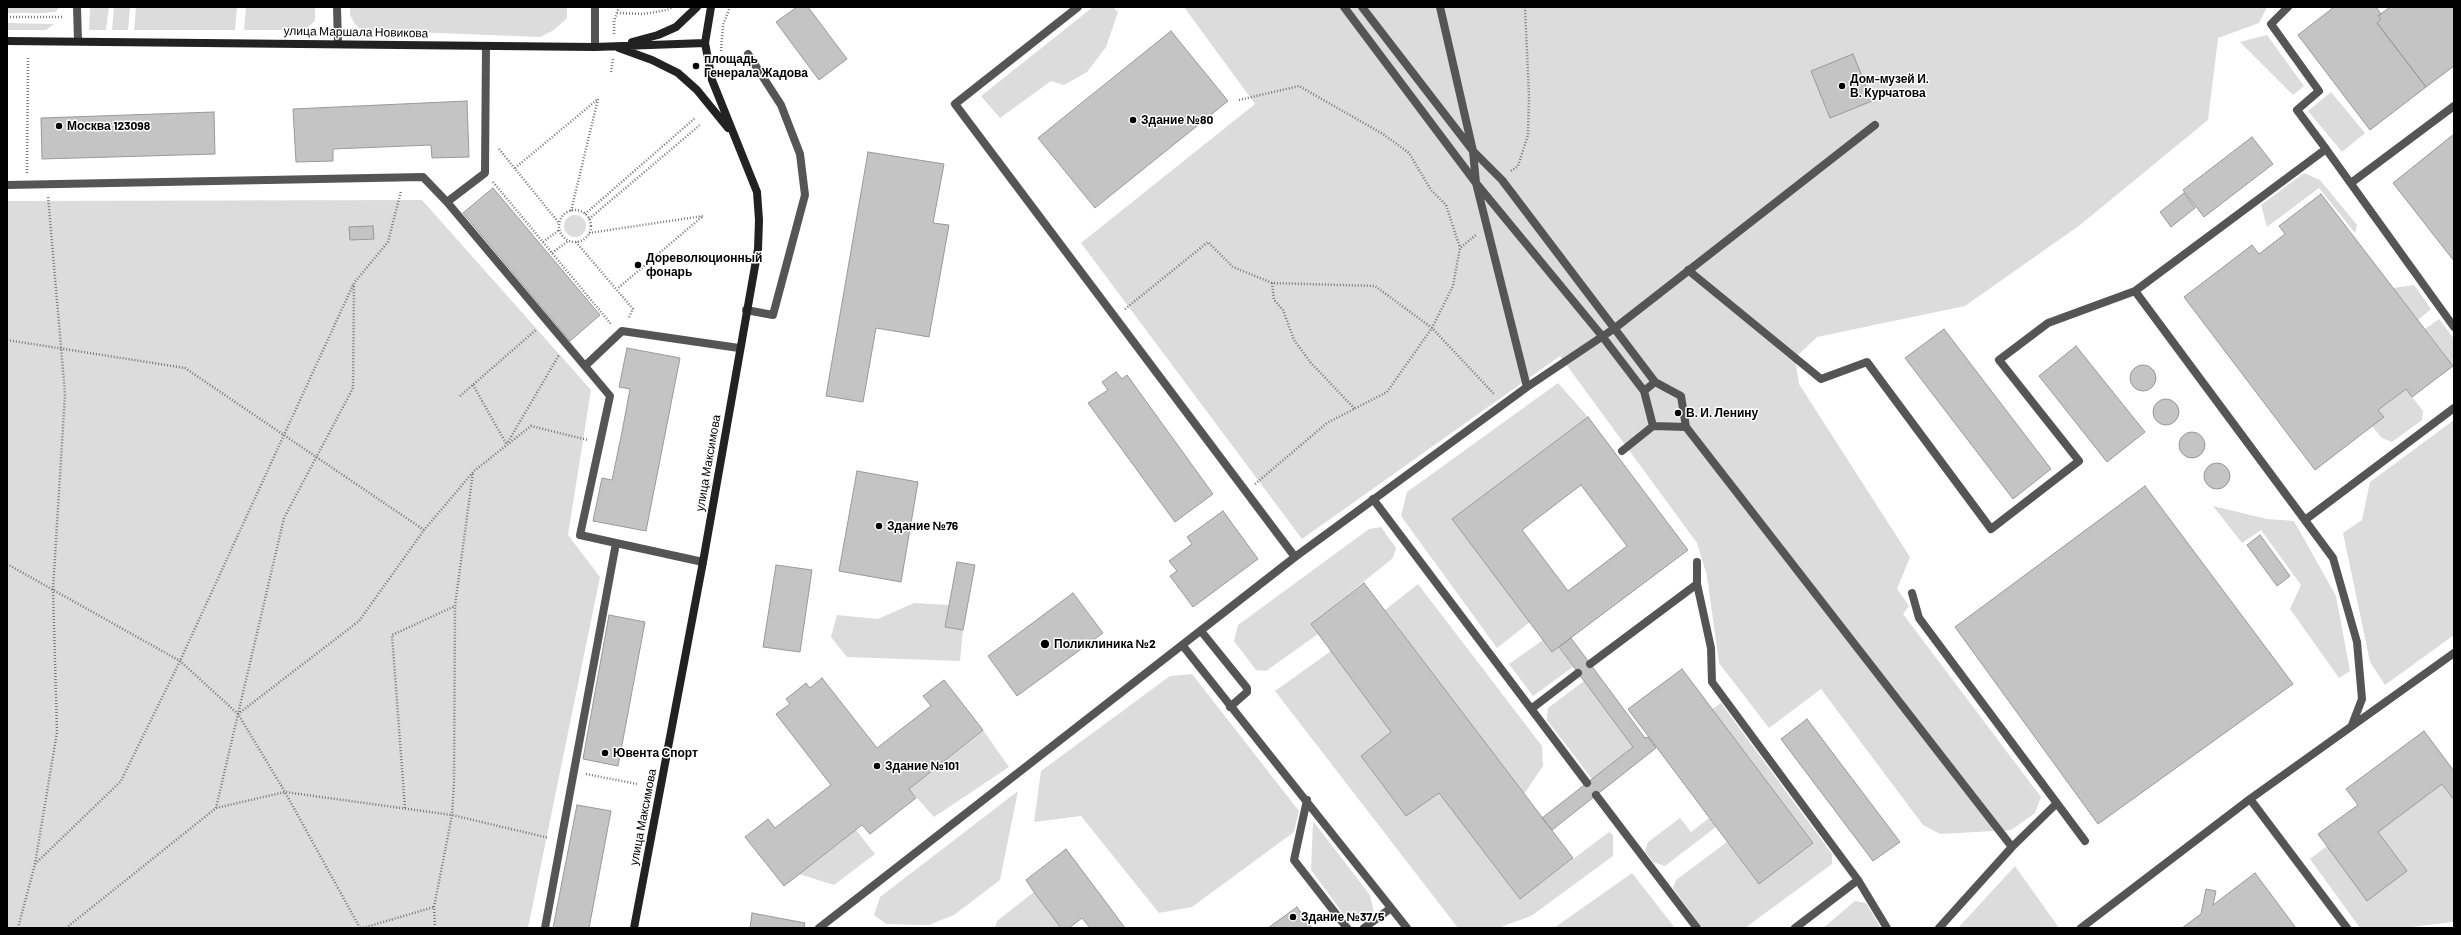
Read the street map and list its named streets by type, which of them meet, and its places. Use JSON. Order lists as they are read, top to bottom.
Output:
{
  "streets": {
    "street": ["улица Маршала Новикова", "улица Максимова"]
  },
  "crossings": [
    ["улица Маршала Новикова", "улица Максимова"]
  ],
  "places": [
    "площадь Генерала Жадова",
    "Дом-музей И. В. Курчатова",
    "Здание №80",
    "Москва 123098",
    "Дореволюционный фонарь",
    "В. И. Ленину",
    "Здание №76",
    "Поликлиника №2",
    "Ювента Спорт",
    "Здание №101",
    "Здание №37/5"
  ]
}
